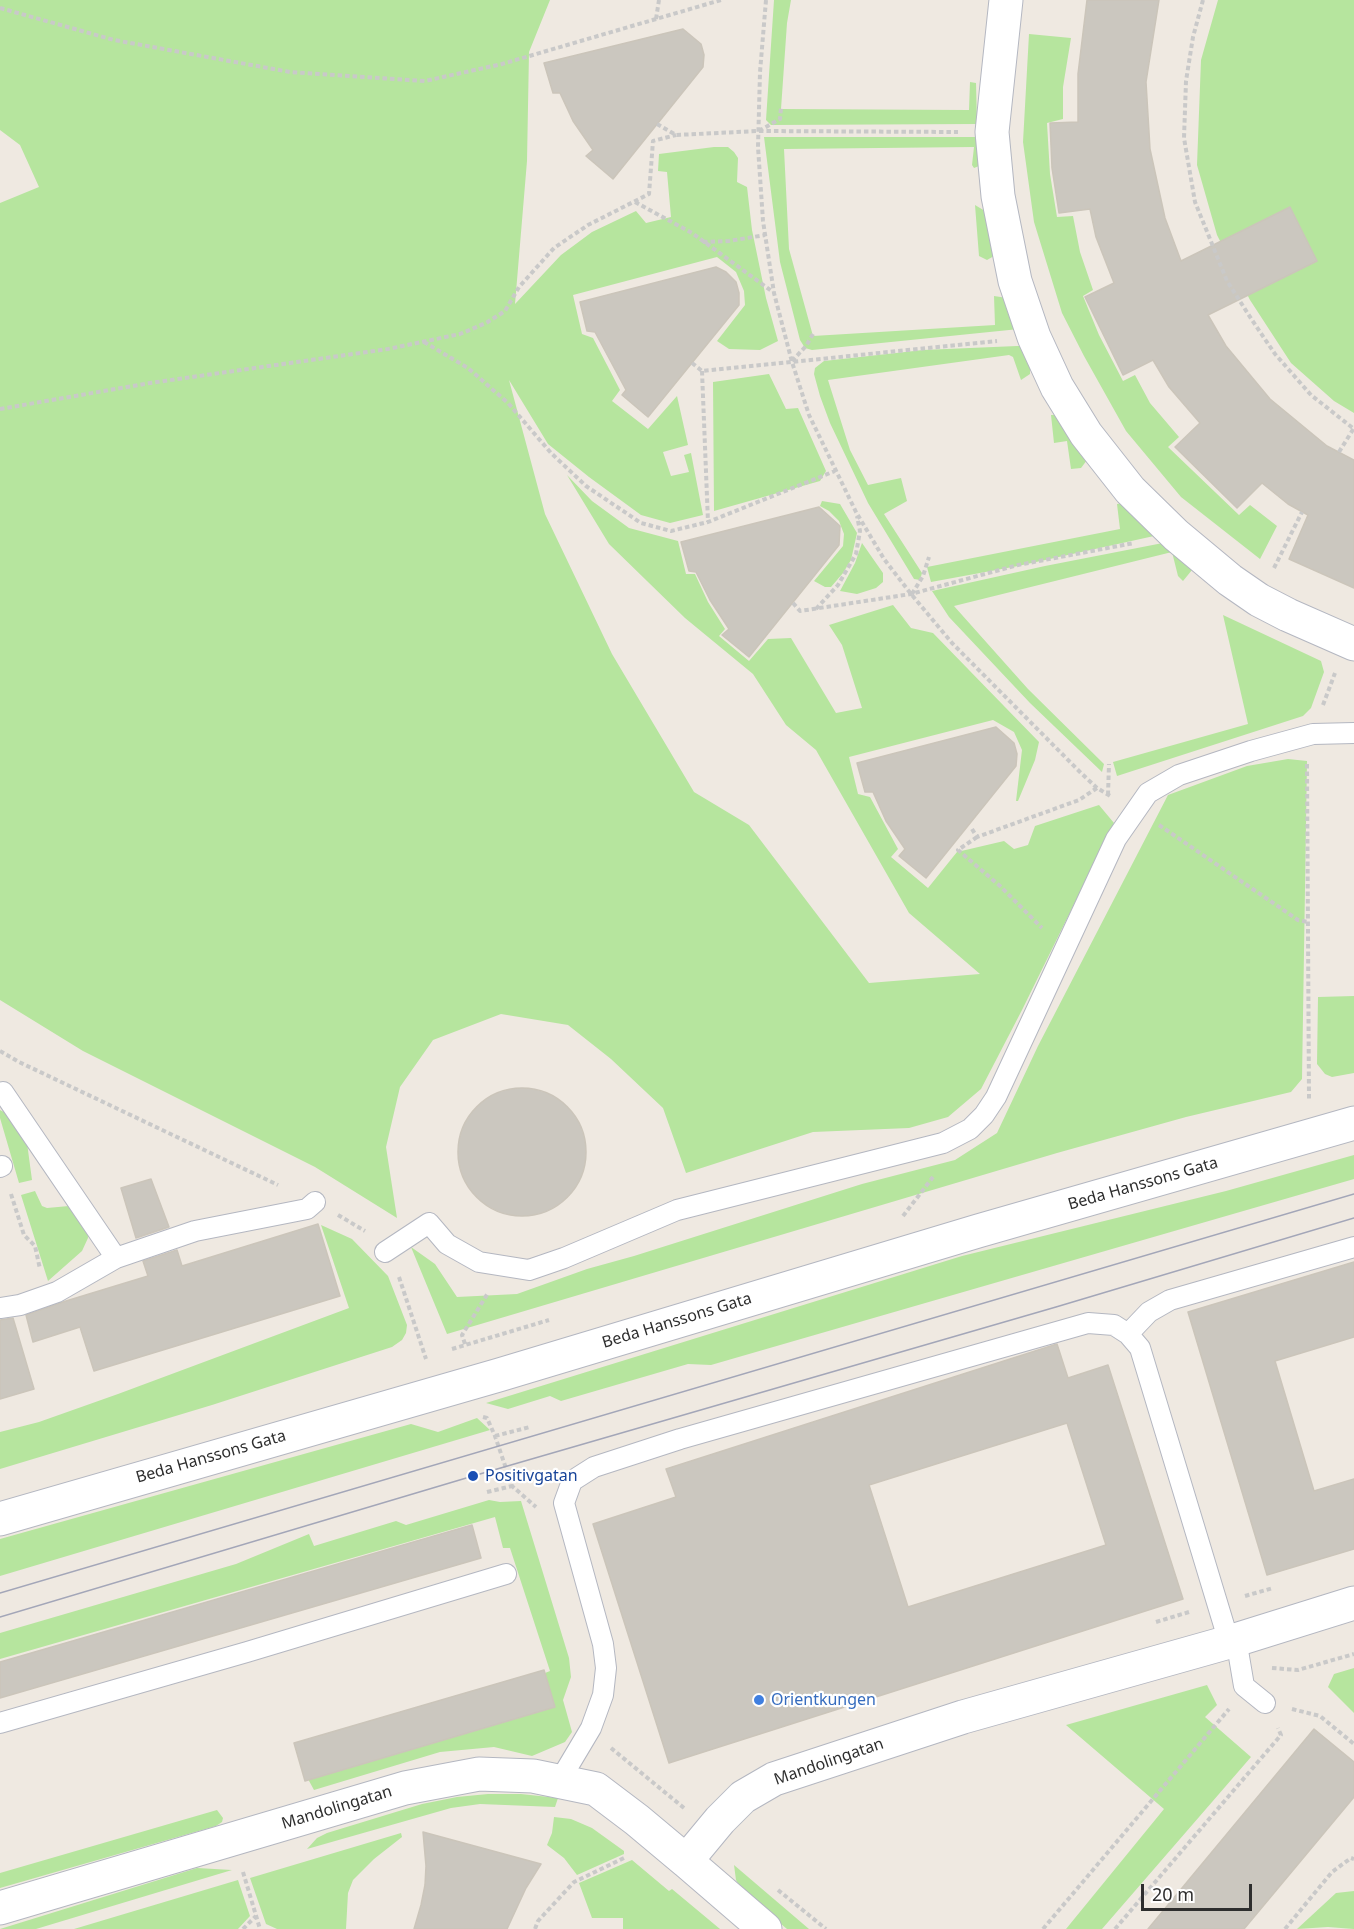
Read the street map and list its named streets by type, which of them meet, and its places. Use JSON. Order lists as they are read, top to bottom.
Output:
{
  "streets": {
    "street": ["Beda Hanssons Gata", "Mandolingatan"]
  },
  "places": ["Positivgatan", "Orientkungen"],
  "scale_bar": "20 m"
}
